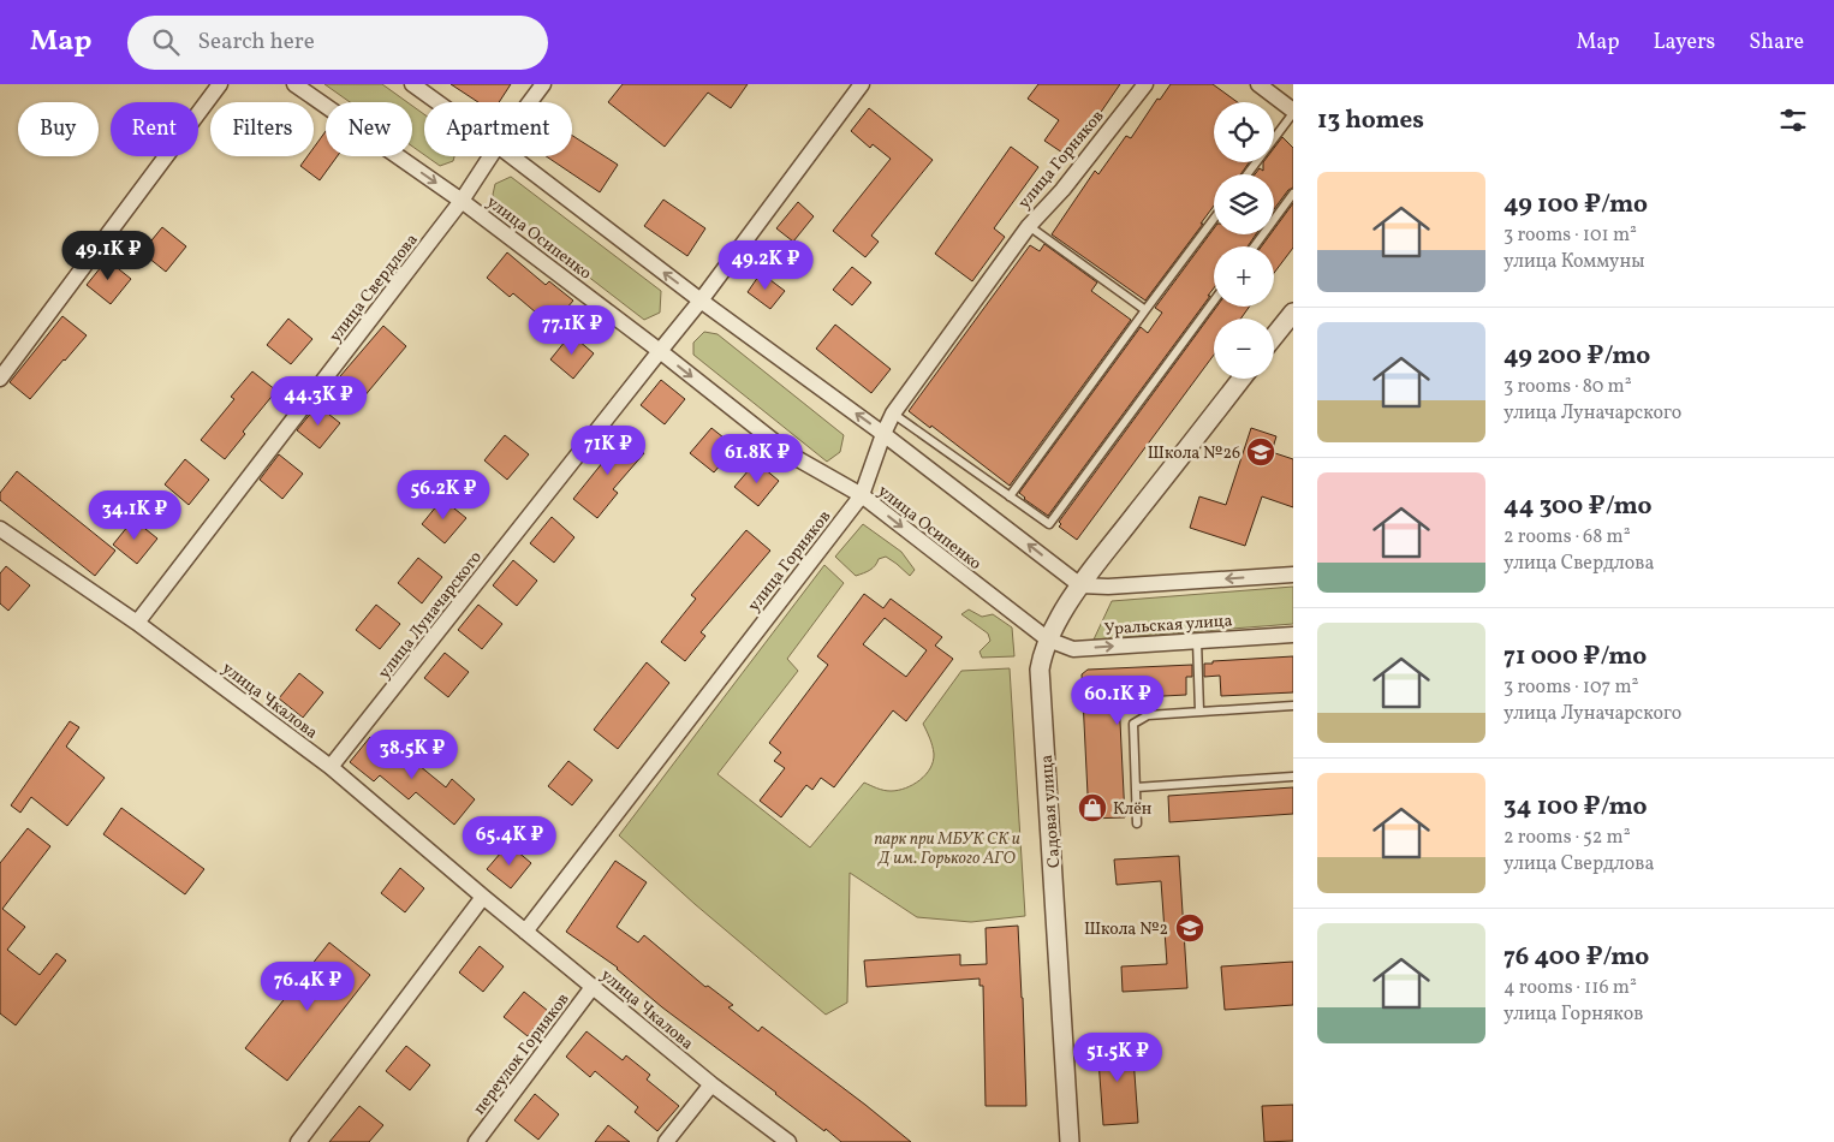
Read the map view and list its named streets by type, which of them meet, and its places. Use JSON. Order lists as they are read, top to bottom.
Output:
{
  "streets": {
    "street": [
      "улица Горняков",
      "улица Осипенко",
      "улица Свердлова",
      "улица Луначарского",
      "Уральская улица",
      "улица Чкалова",
      "Садовая улица",
      "переулок Горняков"
    ]
  },
  "crossings": [
    ["улица Горняков", "улица Осипенко"],
    ["улица Горняков", "улица Чкалова"],
    ["улица Осипенко", "улица Свердлова"],
    ["улица Осипенко", "улица Луначарского"],
    ["улица Осипенко", "Уральская улица"],
    ["улица Осипенко", "Садовая улица"],
    ["улица Свердлова", "улица Чкалова"],
    ["улица Луначарского", "улица Чкалова"],
    ["Уральская улица", "Садовая улица"],
    ["улица Чкалова", "переулок Горняков"]
  ],
  "parks": ["парк при МБУК СК и Д им. Горького АГО"],
  "places": {
    "school or university": ["Школа №26", "Школа №2"],
    "shop": ["Клён"]
  },
  "page": {
    "header": "Map",
    "search": "Search here",
    "nav": ["Map", "Layers", "Share"],
    "heading": "13 homes",
    "map_buttons": ["+", "−"],
    "chip": [
      "Buy",
      "Rent",
      "Filters",
      "New",
      "Apartment"
    ],
    "list": [
      {
        "name": "49 100 ₽/mo",
        "note": "3 rooms · 101 m² · улица Коммуны"
      },
      {
        "name": "49 200 ₽/mo",
        "note": "3 rooms · 80 m² · улица Луначарского"
      },
      {
        "name": "44 300 ₽/mo",
        "note": "2 rooms · 68 m² · улица Свердлова"
      },
      {
        "name": "71 000 ₽/mo",
        "note": "3 rooms · 107 m² · улица Луначарского"
      },
      {
        "name": "34 100 ₽/mo",
        "note": "2 rooms · 52 m² · улица Свердлова"
      },
      {
        "name": "76 400 ₽/mo",
        "note": "4 rooms · 116 m² · улица Горняков"
      }
    ],
    "price": [
      "49.1K ₽",
      "49.2K ₽",
      "77.1K ₽",
      "44.3K ₽",
      "71K ₽",
      "61.8K ₽",
      "56.2K ₽",
      "34.1K ₽",
      "60.1K ₽",
      "38.5K ₽",
      "65.4K ₽",
      "76.4K ₽",
      "51.5K ₽"
    ]
  }
}
